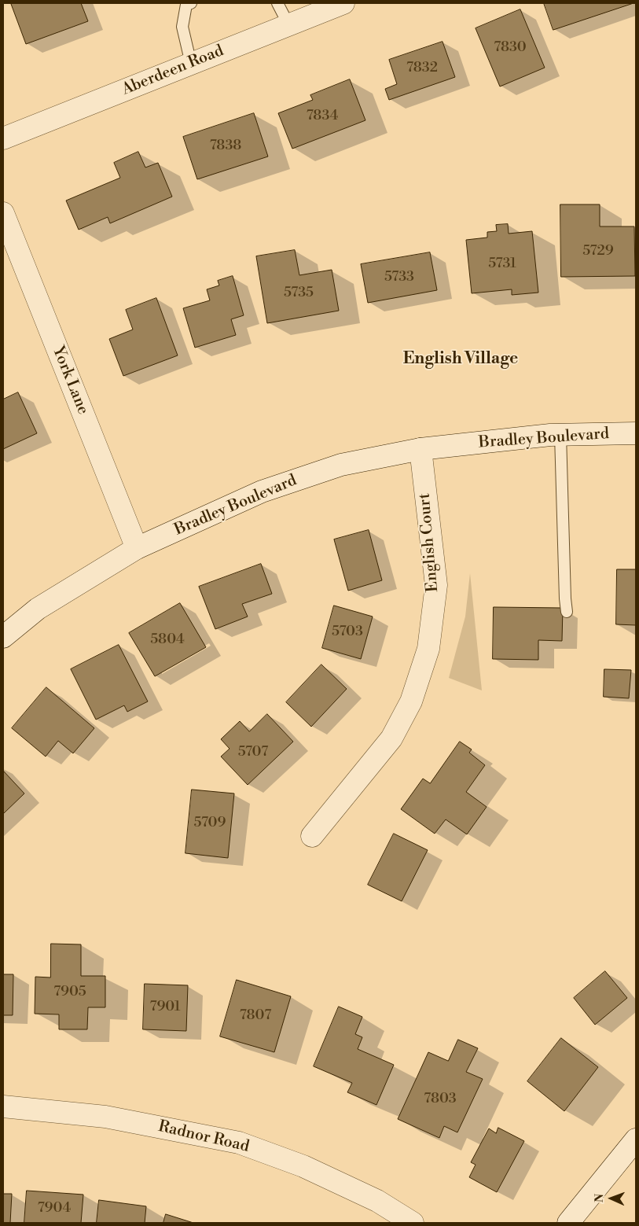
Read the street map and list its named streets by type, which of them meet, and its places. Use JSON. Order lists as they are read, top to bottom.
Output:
{
  "streets": {
    "street": [
      "Aberdeen Road",
      "York Lane",
      "Bradley Boulevard",
      "English Court",
      "Radnor Road"
    ]
  },
  "crossings": [
    ["York Lane", "Bradley Boulevard"],
    ["Bradley Boulevard", "English Court"]
  ],
  "districts": ["English Village"],
  "house_numbers": [
    "7830",
    "7832",
    "7834",
    "7838",
    "5729",
    "5731",
    "5733",
    "5735",
    "5703",
    "5804",
    "5707",
    "5709",
    "7905",
    "7901",
    "7807",
    "7803",
    "7904"
  ],
  "north": "left"
}
